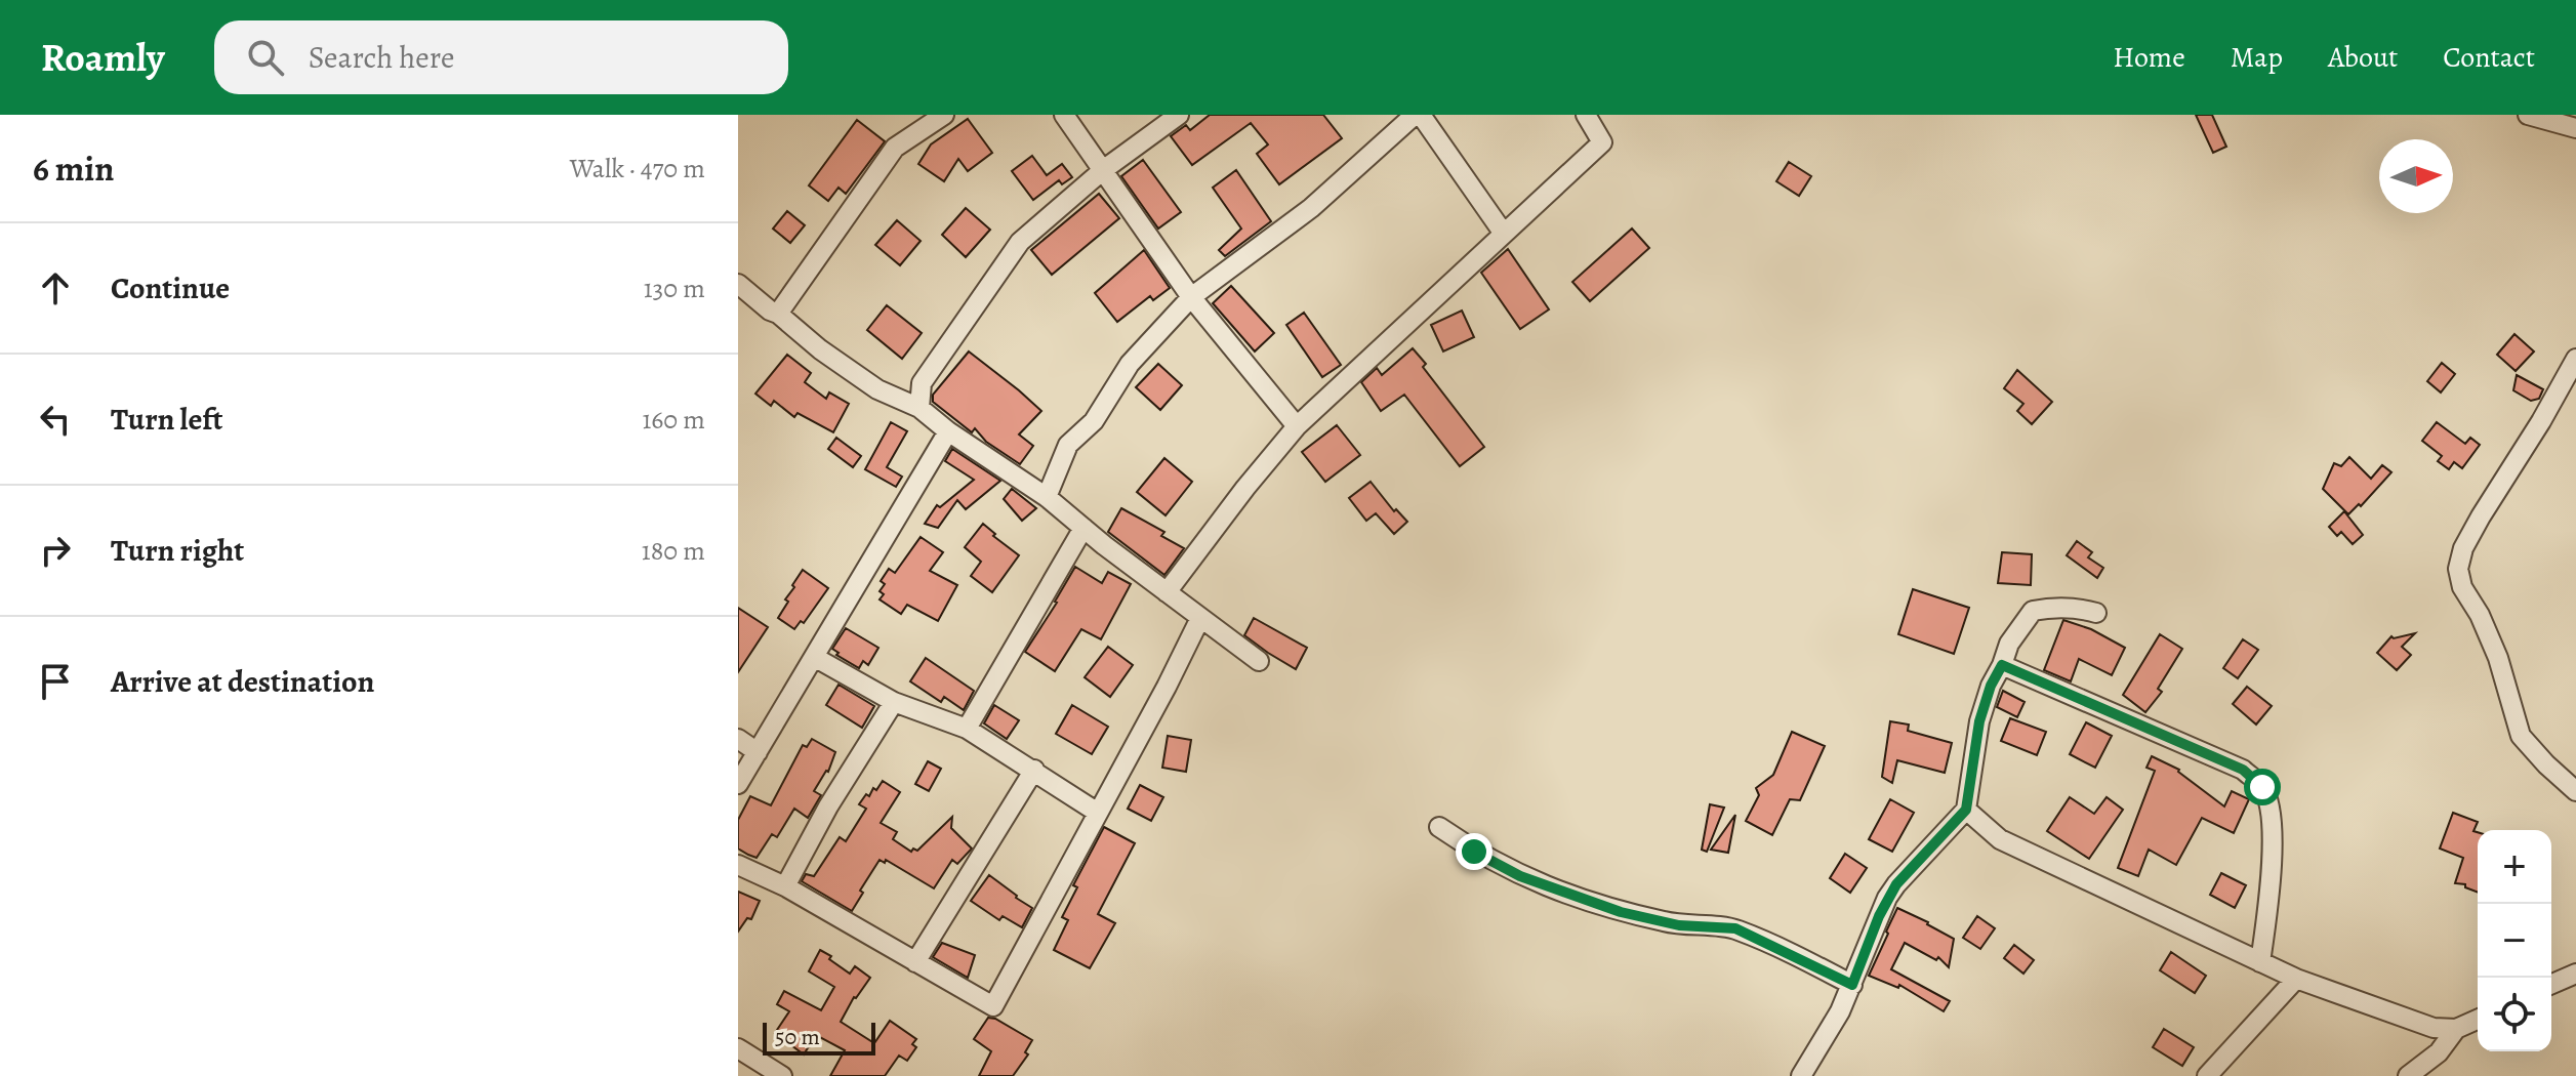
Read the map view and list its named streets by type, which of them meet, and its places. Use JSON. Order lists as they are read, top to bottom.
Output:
{
  "scale_bar": "50 m",
  "north": "right",
  "page": {
    "header": "Roamly",
    "search": "Search here",
    "nav": [
      "Home",
      "Map",
      "About",
      "Contact"
    ],
    "heading": ["6 min", "Walk · 470 m"],
    "list": [
      ["Continue", "130 m"],
      ["Turn left", "160 m"],
      ["Turn right", "180 m"],
      "Arrive at destination"
    ],
    "map_buttons": ["+", "−"],
    "scale": "50 m"
  }
}
